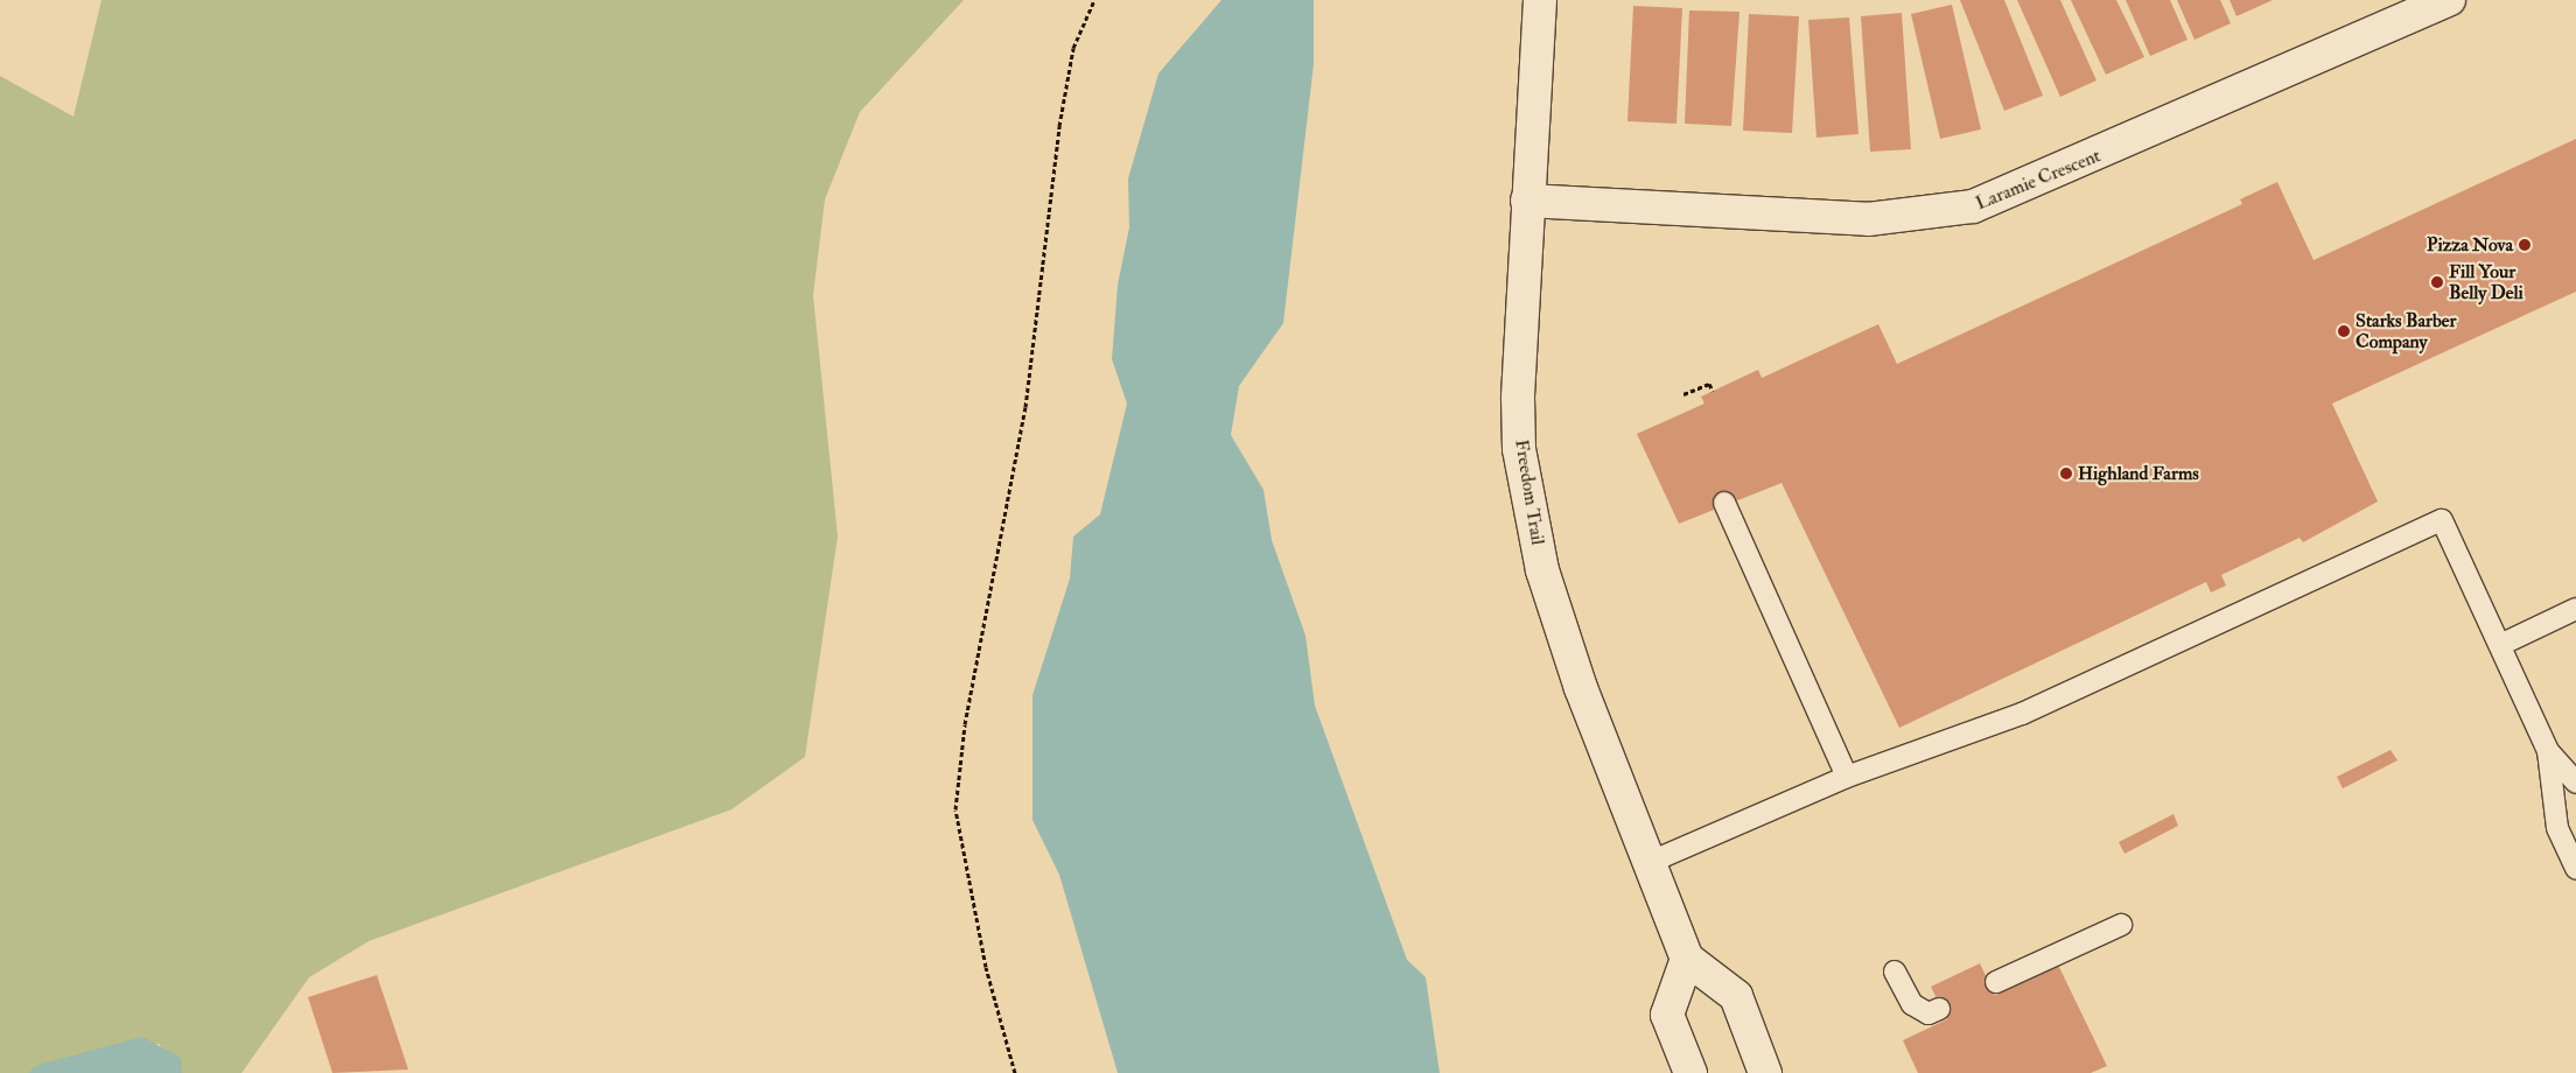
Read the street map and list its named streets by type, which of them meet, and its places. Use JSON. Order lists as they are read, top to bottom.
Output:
{
  "streets": {
    "street": ["Laramie Crescent", "Freedom Trail"]
  },
  "crossings": [
    ["Laramie Crescent", "Freedom Trail"]
  ],
  "places": [
    "Pizza Nova",
    "Fill Your Belly Deli",
    "Starks Barber Company",
    "Highland Farms"
  ]
}
